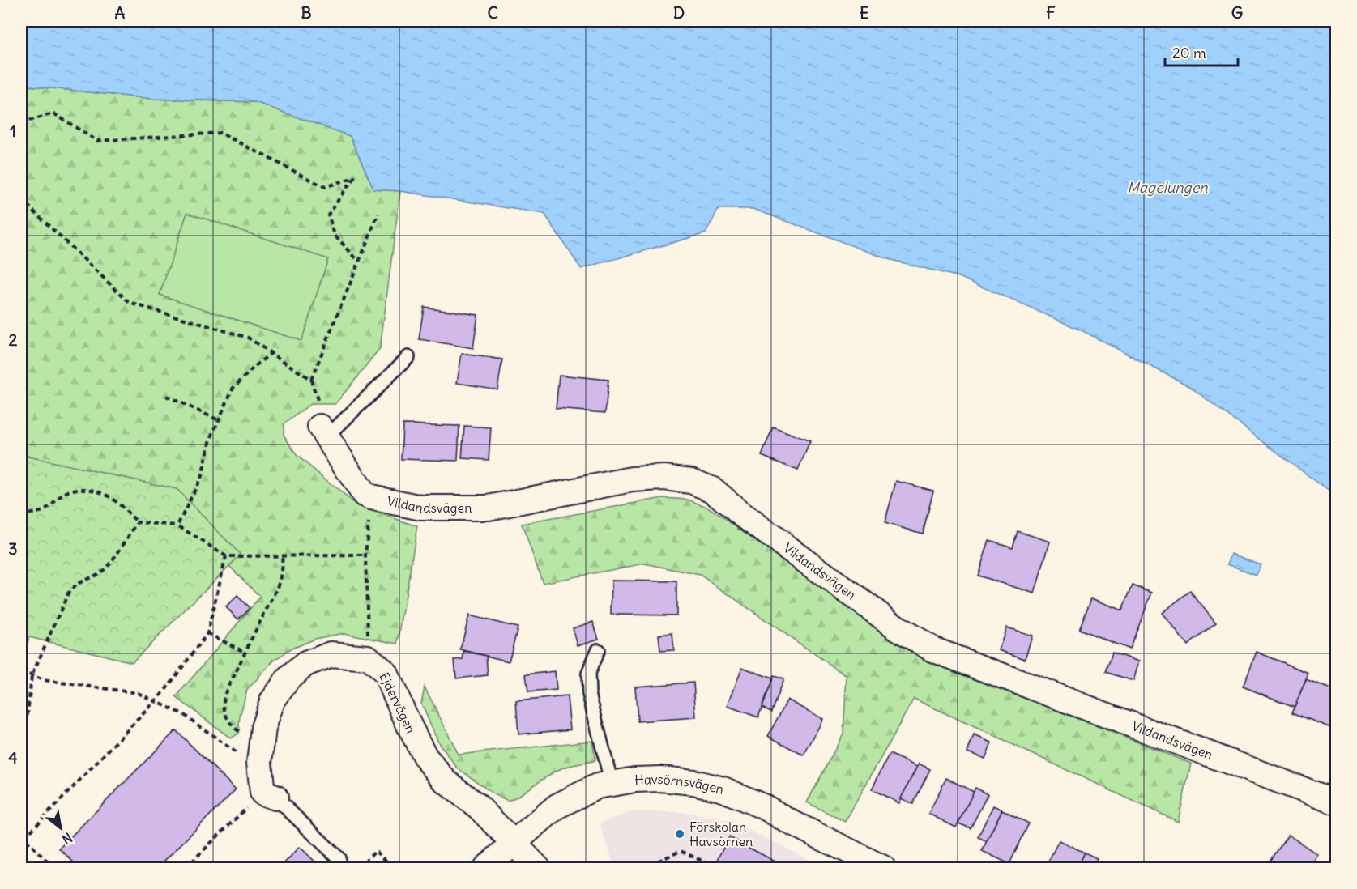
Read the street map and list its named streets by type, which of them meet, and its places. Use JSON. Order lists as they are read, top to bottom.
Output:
{
  "streets": {
    "street": ["Vildandsvägen", "Ejdervägen", "Havsörnsvägen"]
  },
  "crossings": [
    ["Ejdervägen", "Havsörnsvägen"]
  ],
  "water": ["Magelungen"],
  "places": ["Förskolan Havsörnen"],
  "scale_bar": "20 m",
  "north": "bottom right",
  "grid": {
    "columns": [
      "A",
      "B",
      "C",
      "D",
      "E",
      "F",
      "G"
    ],
    "rows": [
      "1",
      "2",
      "3",
      "4"
    ]
  }
}
